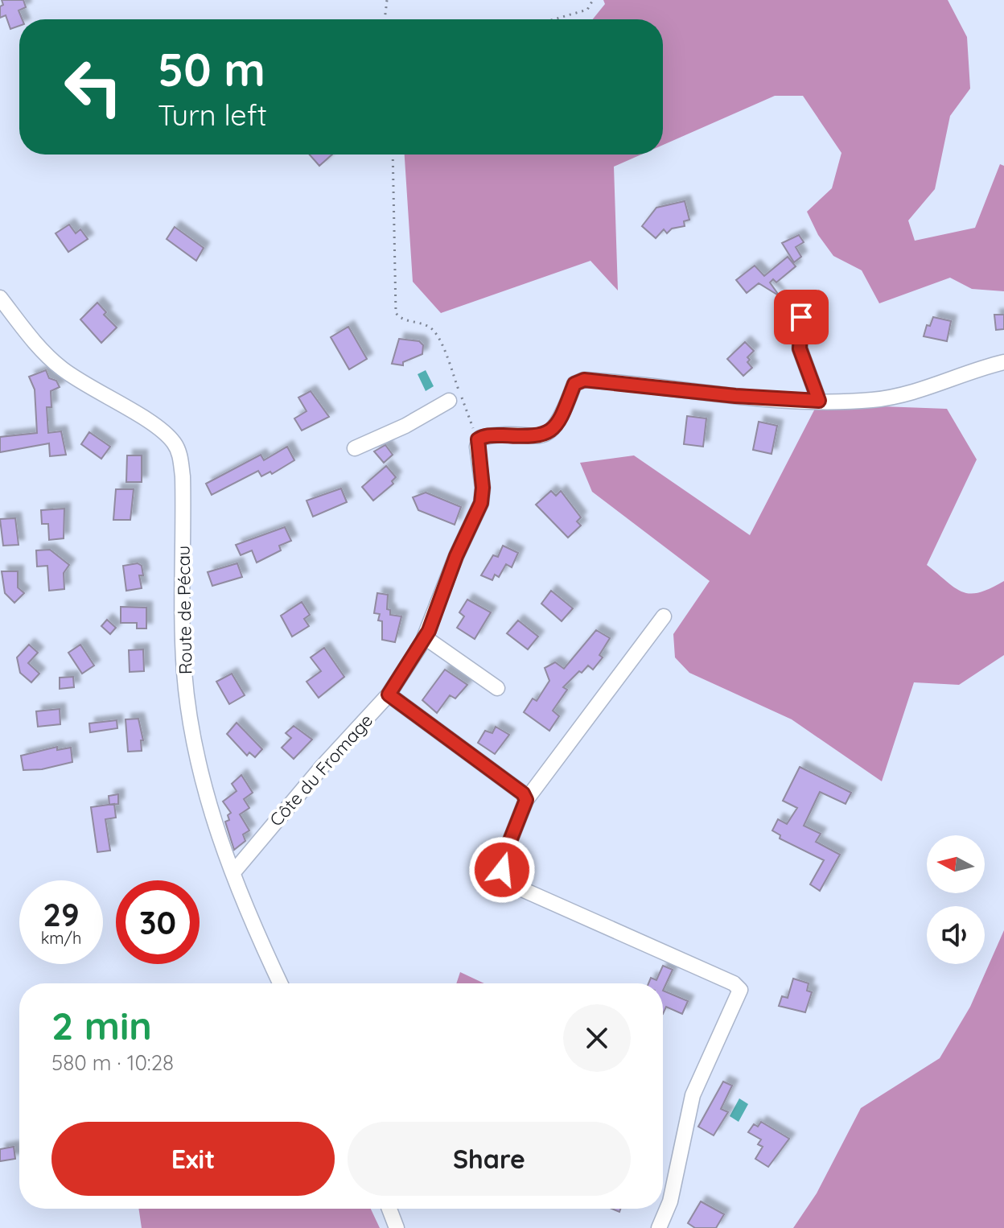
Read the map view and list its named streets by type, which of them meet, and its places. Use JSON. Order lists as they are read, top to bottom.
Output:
{
  "streets": {
    "street": ["Route de Pécau", "Côte du Fromage"]
  },
  "crossings": [
    ["Route de Pécau", "Côte du Fromage"]
  ],
  "north": "left",
  "page": {
    "turn": ["50 m", "Turn left"],
    "speed": "29 km/h",
    "limit": "30",
    "heading": ["2 min", "580 m · 10:28"],
    "buttons": ["Exit", "Share"]
  }
}
